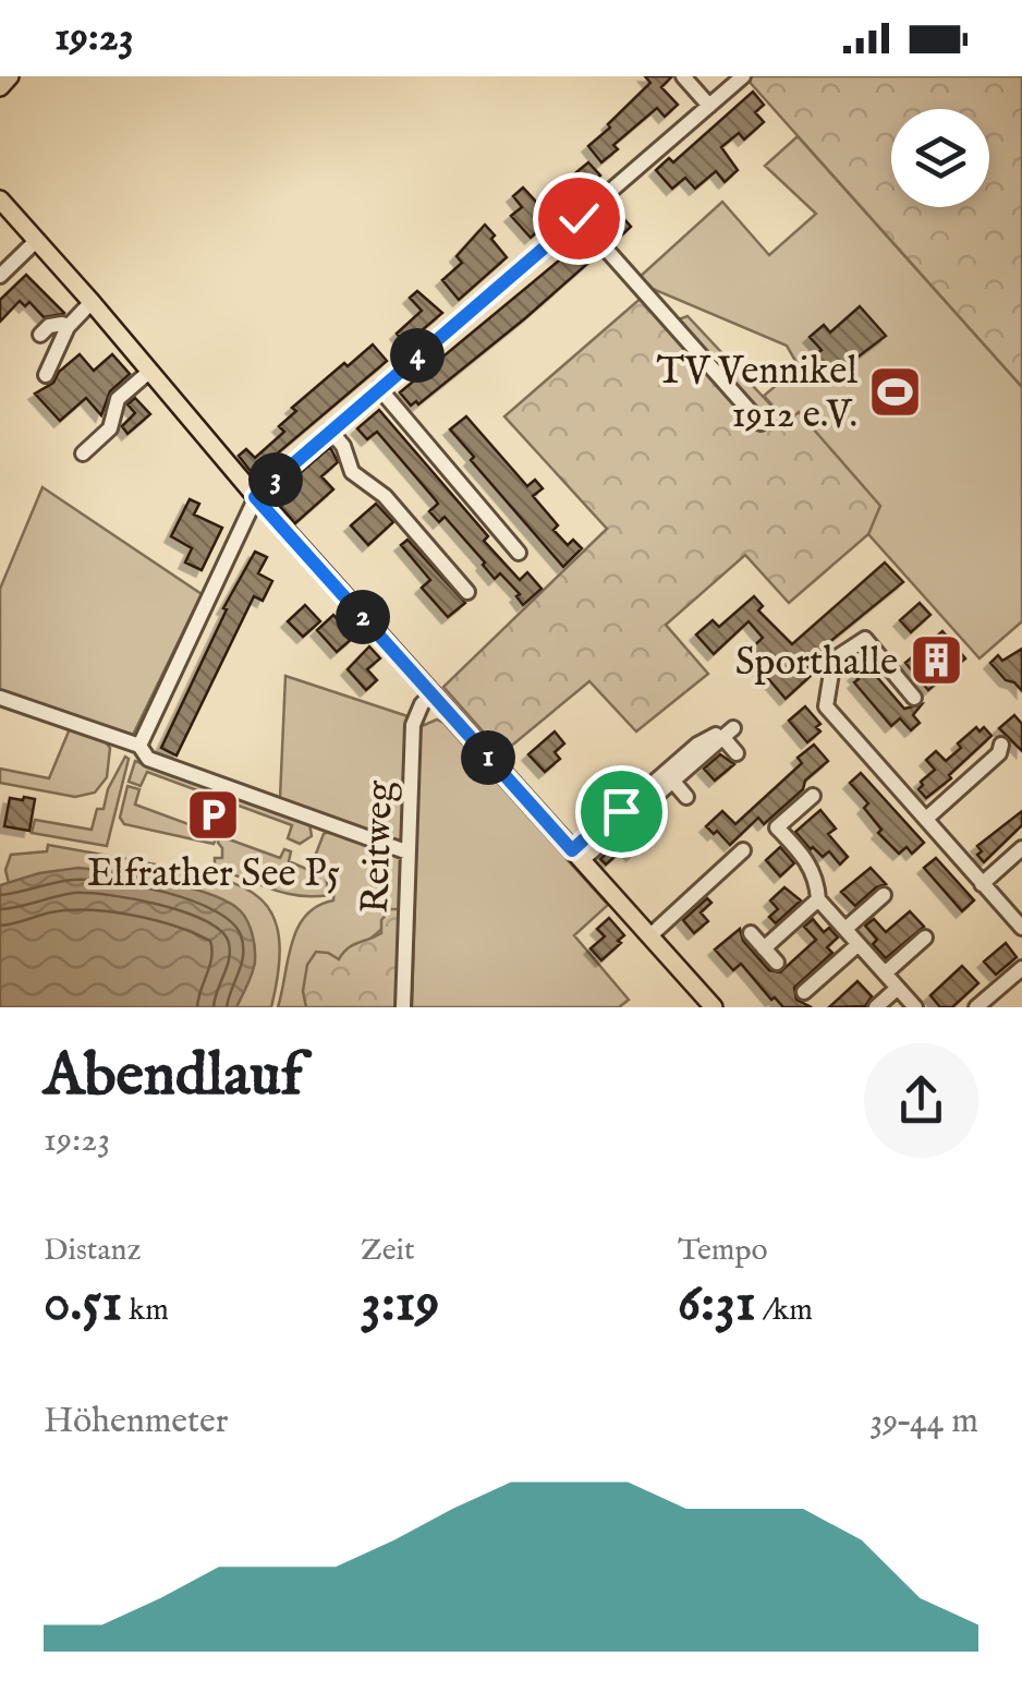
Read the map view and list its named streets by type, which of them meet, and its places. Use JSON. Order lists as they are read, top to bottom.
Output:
{
  "streets": {
    "street": ["Reitweg"]
  },
  "places": {
    "sports": ["TV Vennikel 1912 e.V."],
    "building": ["Sporthalle"],
    "parking": ["Elfrather See P5"]
  },
  "page": {
    "status": "19:23",
    "pins": [
      "4",
      "3",
      "2",
      "1"
    ],
    "heading": ["Abendlauf", "19:23"],
    "stats": [
      ["Distanz", "0.51 km"],
      ["Zeit", "3:19"],
      ["Tempo", "6:31 /km"]
    ],
    "chart": ["Höhenmeter", "39–44 m"]
  }
}
